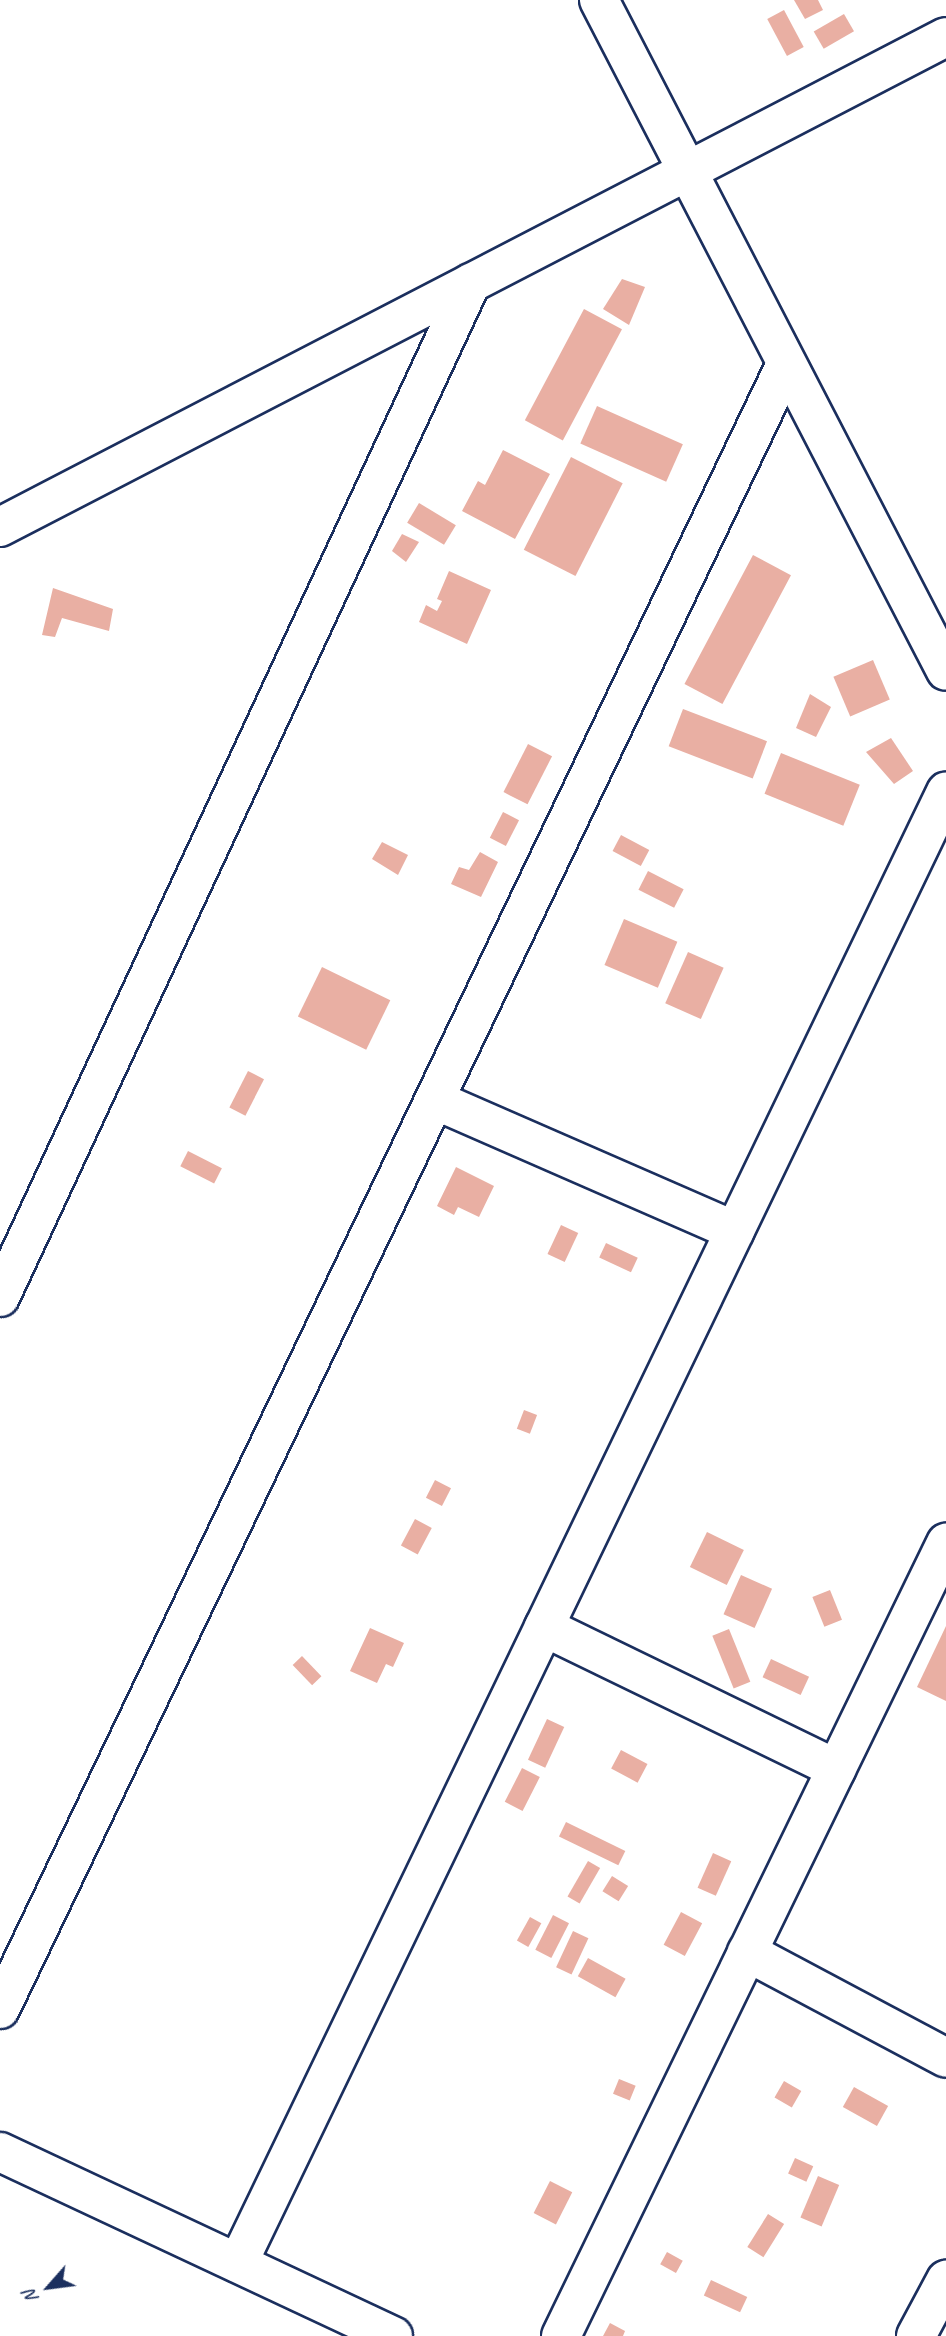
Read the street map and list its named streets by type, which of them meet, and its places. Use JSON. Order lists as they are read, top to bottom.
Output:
{
  "north": "bottom left"
}
